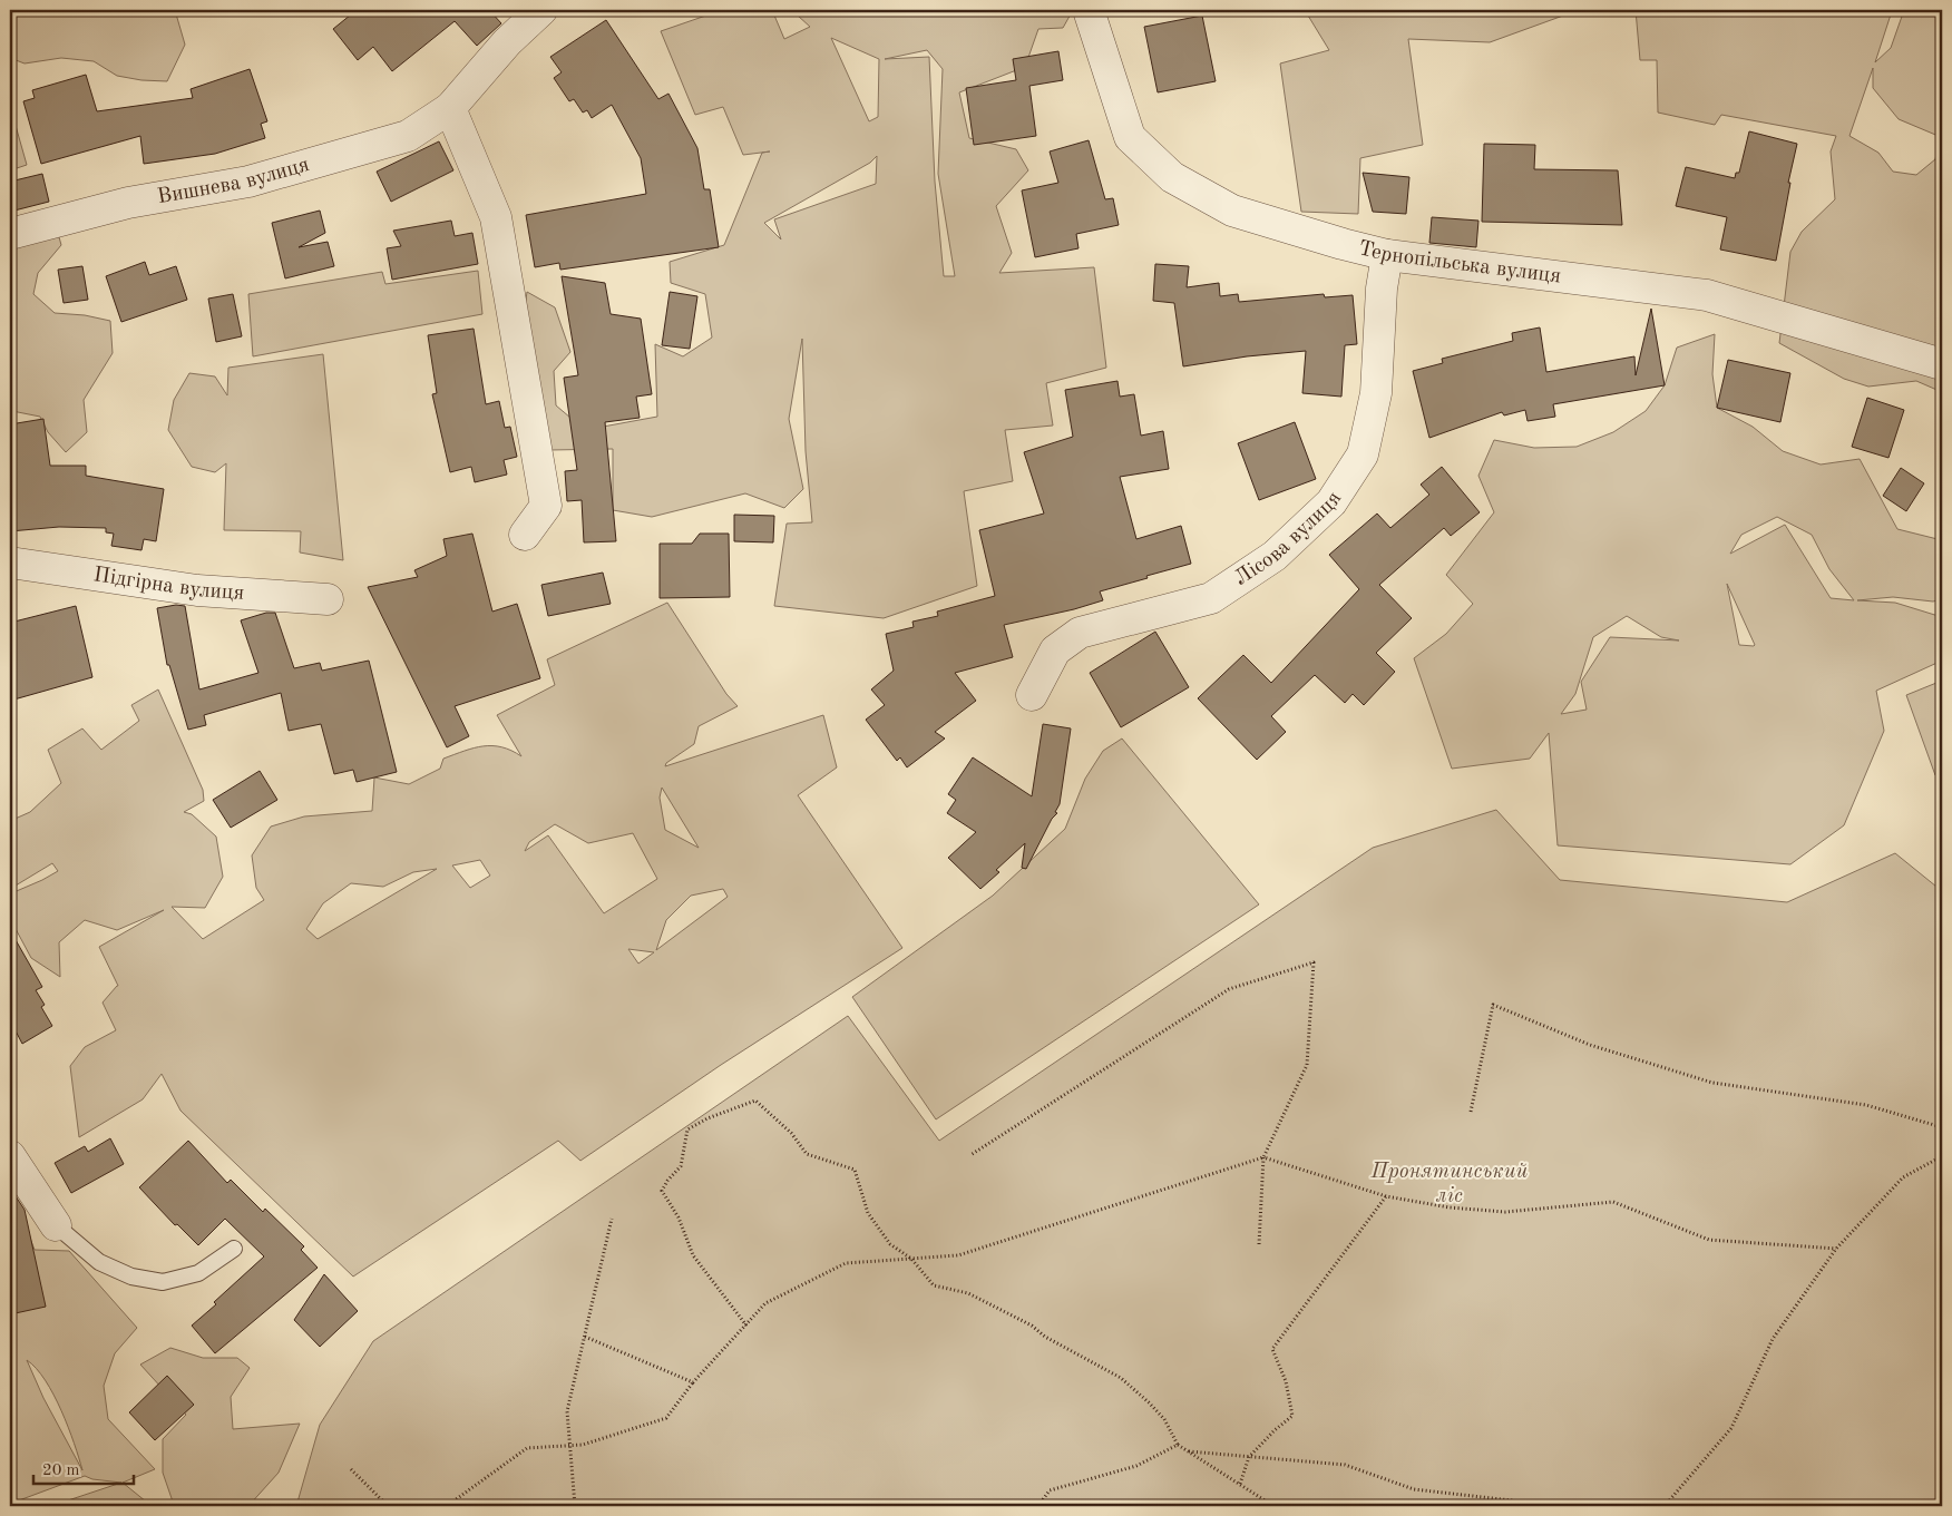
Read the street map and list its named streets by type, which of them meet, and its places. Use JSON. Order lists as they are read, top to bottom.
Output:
{
  "streets": {
    "street": [
      "Вишнева вулиця",
      "Тернопільська вулиця",
      "Лісова вулиця",
      "Підгірна вулиця"
    ]
  },
  "crossings": [
    ["Тернопільська вулиця", "Лісова вулиця"]
  ],
  "parks": ["Пронятинський ліс"],
  "scale_bar": "20 m"
}
